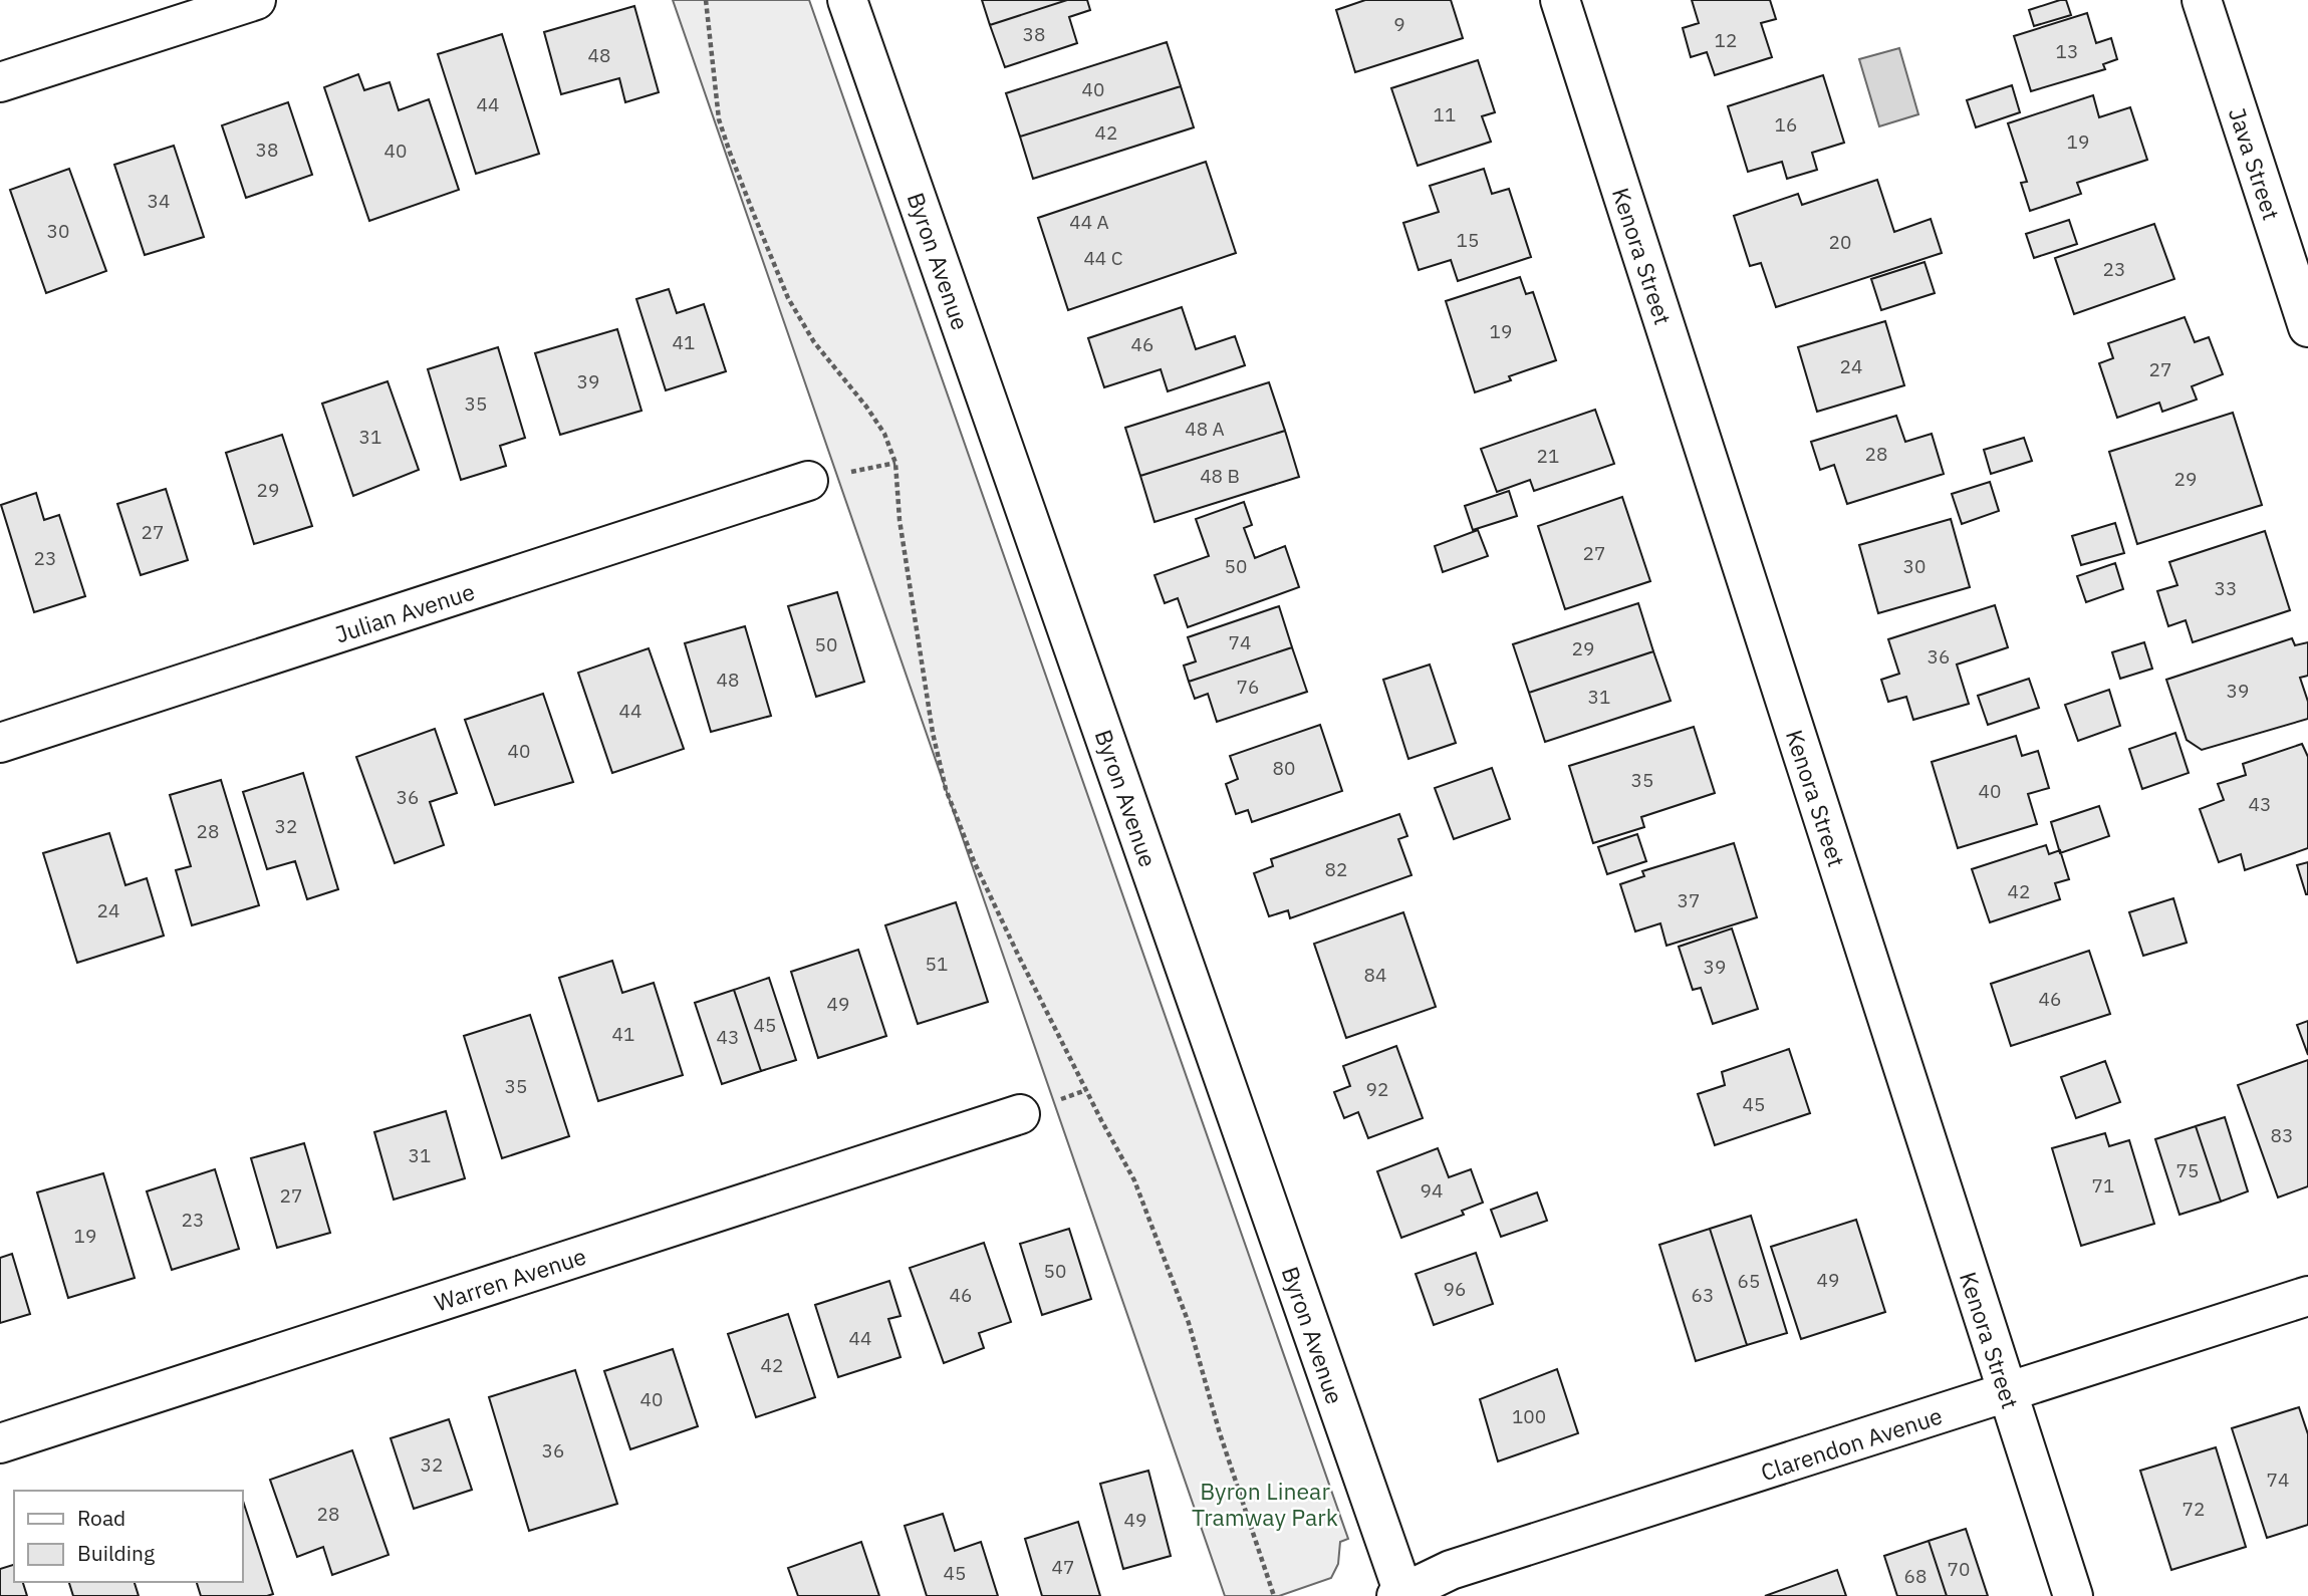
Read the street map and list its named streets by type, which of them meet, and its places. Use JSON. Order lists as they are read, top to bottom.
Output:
{
  "streets": {
    "street": [
      "Java Street",
      "Kenora Street",
      "Byron Avenue",
      "Julian Avenue",
      "Warren Avenue",
      "Clarendon Avenue"
    ]
  },
  "crossings": [
    ["Kenora Street", "Clarendon Avenue"],
    ["Byron Avenue", "Clarendon Avenue"]
  ],
  "parks": ["Byron Linear Tramway Park"],
  "house_numbers": [
    "9",
    "38",
    "12",
    "13",
    "48",
    "40",
    "44",
    "11",
    "16",
    "42",
    "19",
    "38",
    "40",
    "34",
    "44 A",
    "30",
    "15",
    "20",
    "44 C",
    "23",
    "19",
    "41",
    "46",
    "24",
    "27",
    "39",
    "35",
    "48 A",
    "31",
    "28",
    "21",
    "48 B",
    "29",
    "29",
    "27",
    "27",
    "23",
    "50",
    "30",
    "33",
    "74",
    "50",
    "29",
    "36",
    "48",
    "76",
    "39",
    "31",
    "44",
    "40",
    "80",
    "35",
    "40",
    "36",
    "43",
    "32",
    "28",
    "82",
    "42",
    "37",
    "24",
    "51",
    "39",
    "84",
    "46",
    "49",
    "45",
    "41",
    "43",
    "35",
    "92",
    "45",
    "83",
    "31",
    "75",
    "71",
    "94",
    "27",
    "23",
    "19",
    "50",
    "49",
    "65",
    "96",
    "46",
    "63",
    "44",
    "42",
    "40",
    "100",
    "36",
    "32",
    "74",
    "72",
    "28",
    "49",
    "47",
    "70",
    "45",
    "68"
  ],
  "legend": ["Road", "Building"]
}
